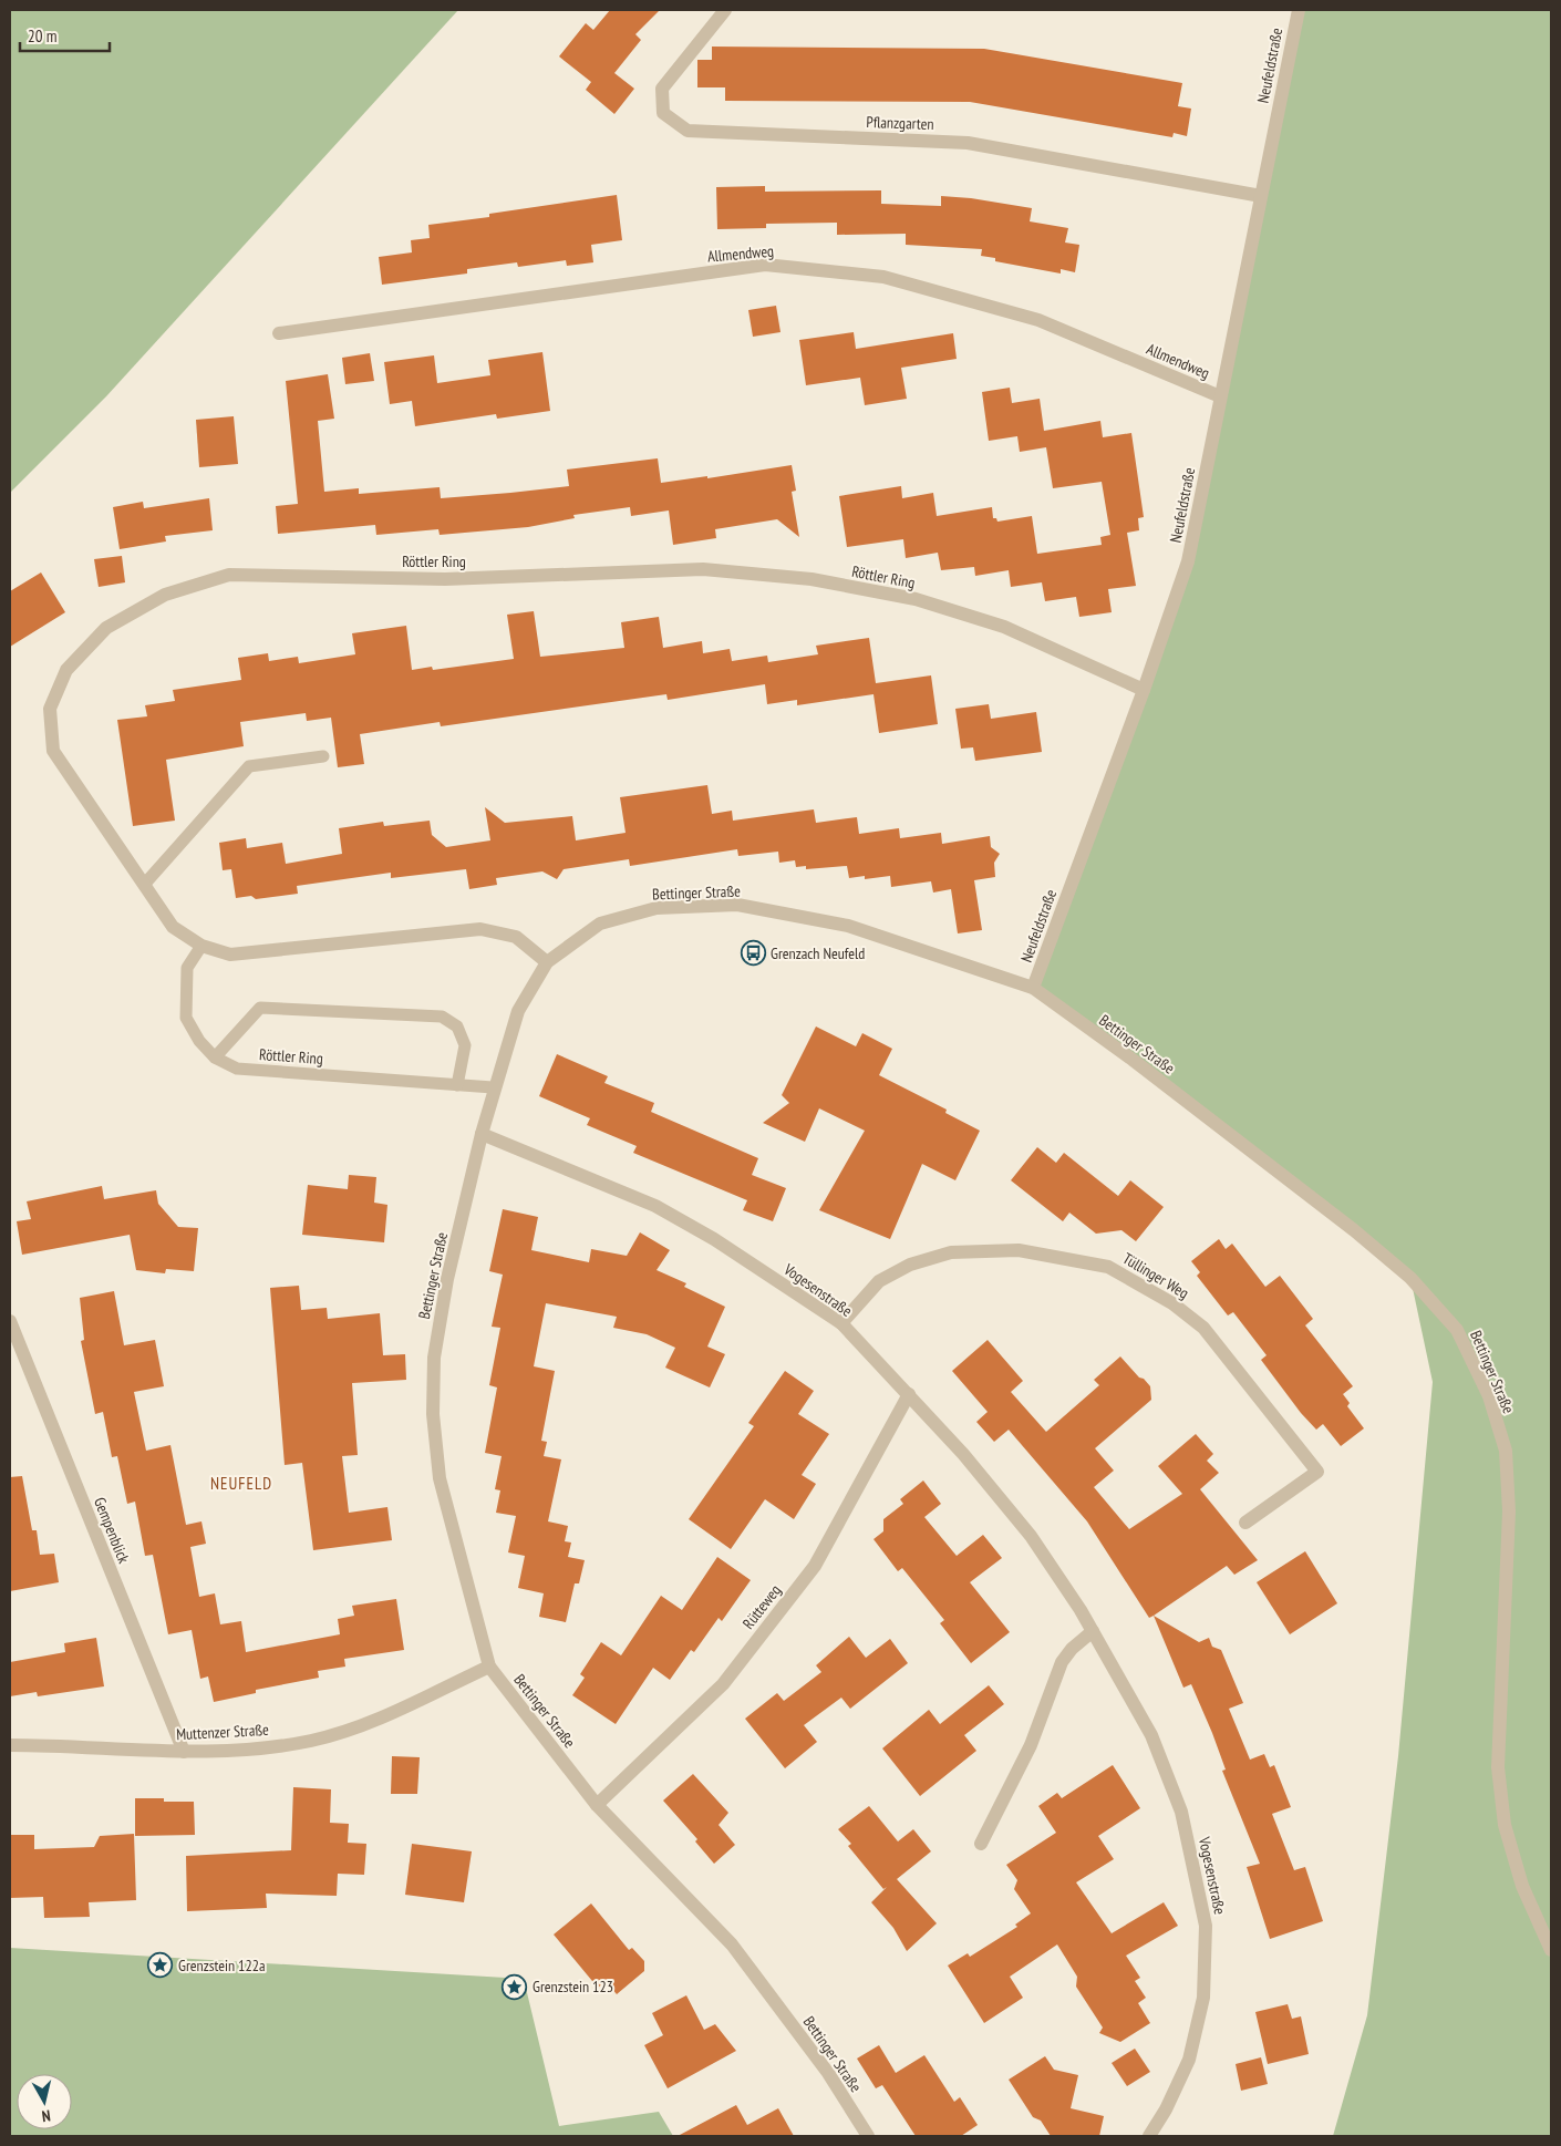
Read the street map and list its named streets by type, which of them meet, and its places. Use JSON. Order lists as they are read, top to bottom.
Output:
{
  "streets": {
    "street": [
      "Neufeldstraße",
      "Pflanzgarten",
      "Allmendweg",
      "Röttler Ring",
      "Bettinger Straße",
      "Tüllinger Weg",
      "Vogesenstraße",
      "Gempenblick",
      "Rütteweg",
      "Muttenzer Straße"
    ]
  },
  "crossings": [
    ["Neufeldstraße", "Pflanzgarten"],
    ["Neufeldstraße", "Allmendweg"],
    ["Neufeldstraße", "Röttler Ring"],
    ["Neufeldstraße", "Bettinger Straße"],
    ["Röttler Ring", "Bettinger Straße"],
    ["Bettinger Straße", "Vogesenstraße"],
    ["Bettinger Straße", "Rütteweg"],
    ["Bettinger Straße", "Muttenzer Straße"],
    ["Tüllinger Weg", "Vogesenstraße"],
    ["Vogesenstraße", "Rütteweg"],
    ["Gempenblick", "Muttenzer Straße"]
  ],
  "districts": ["NEUFELD"],
  "places": {
    "bus stop": ["Grenzach Neufeld"],
    "place": ["Grenzstein 122a", "Grenzstein 123"]
  },
  "scale_bar": "20 m",
  "north": "bottom"
}
